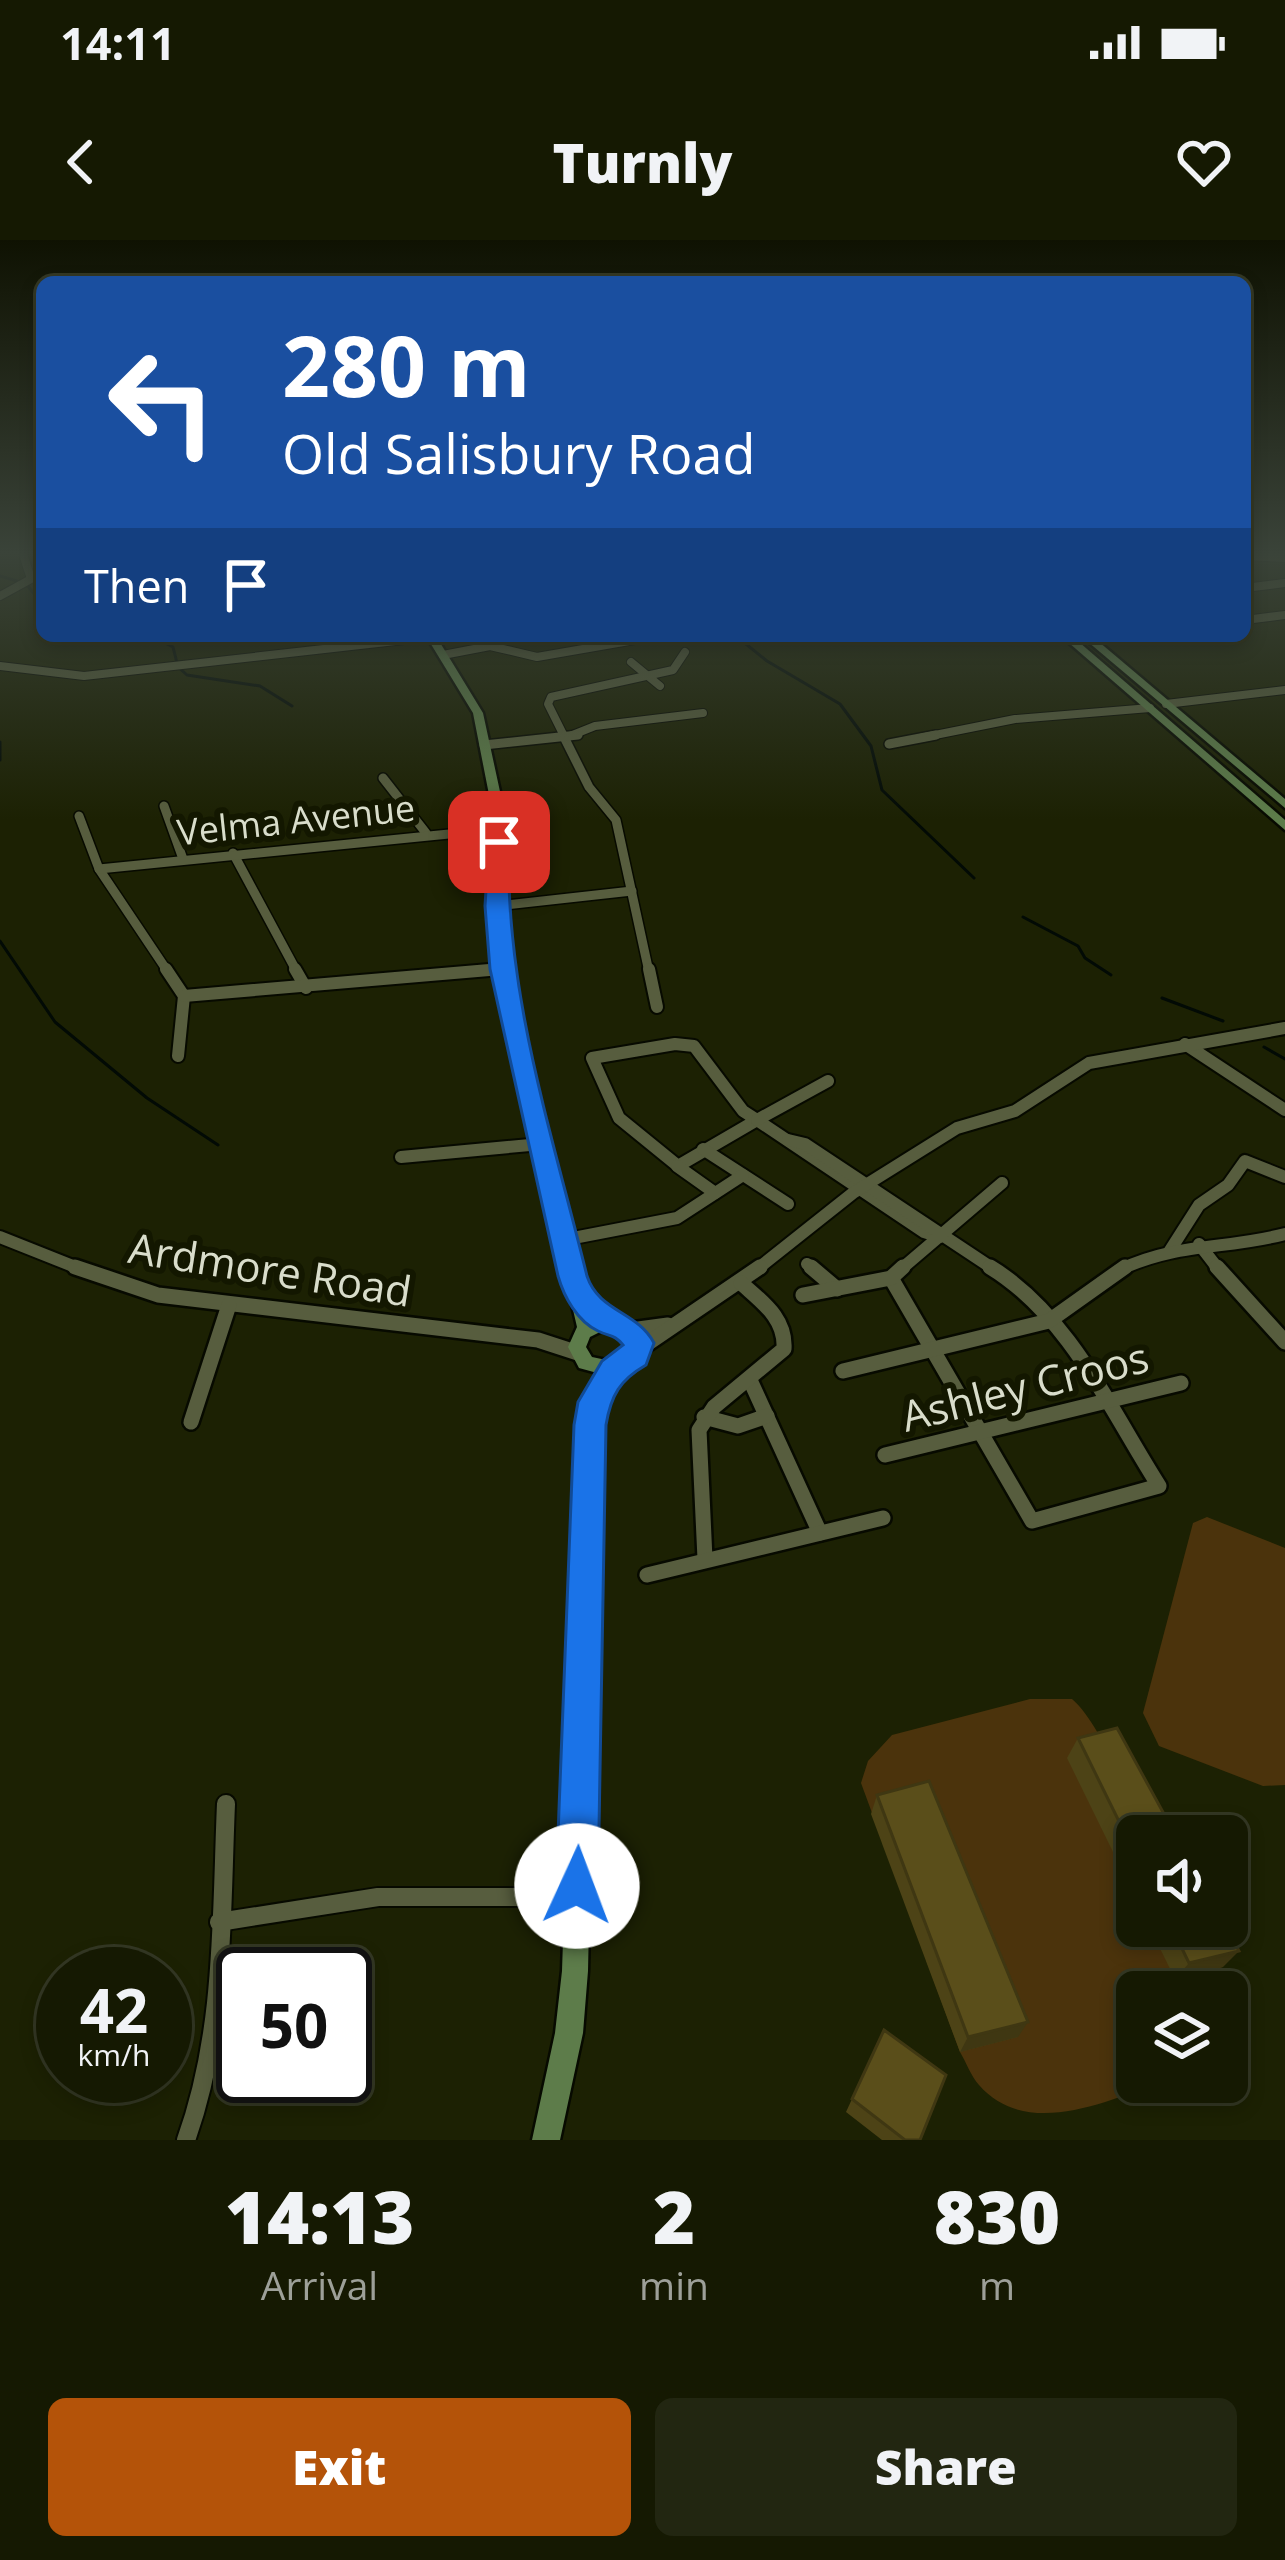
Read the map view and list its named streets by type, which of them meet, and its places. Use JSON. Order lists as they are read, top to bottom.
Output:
{
  "streets": {
    "street": ["Velma Avenue", "Ardmore Road", "Ashley Croos"]
  },
  "page": {
    "status": "14:11",
    "header": "Turnly",
    "turn": ["280 m", "Old Salisbury Road"],
    "then": "Then",
    "speed": "42 km/h",
    "limit": "50",
    "eta": [
      "14:13",
      "Arrival",
      "2",
      "min",
      "830",
      "m"
    ],
    "buttons": ["Exit", "Share"]
  }
}
